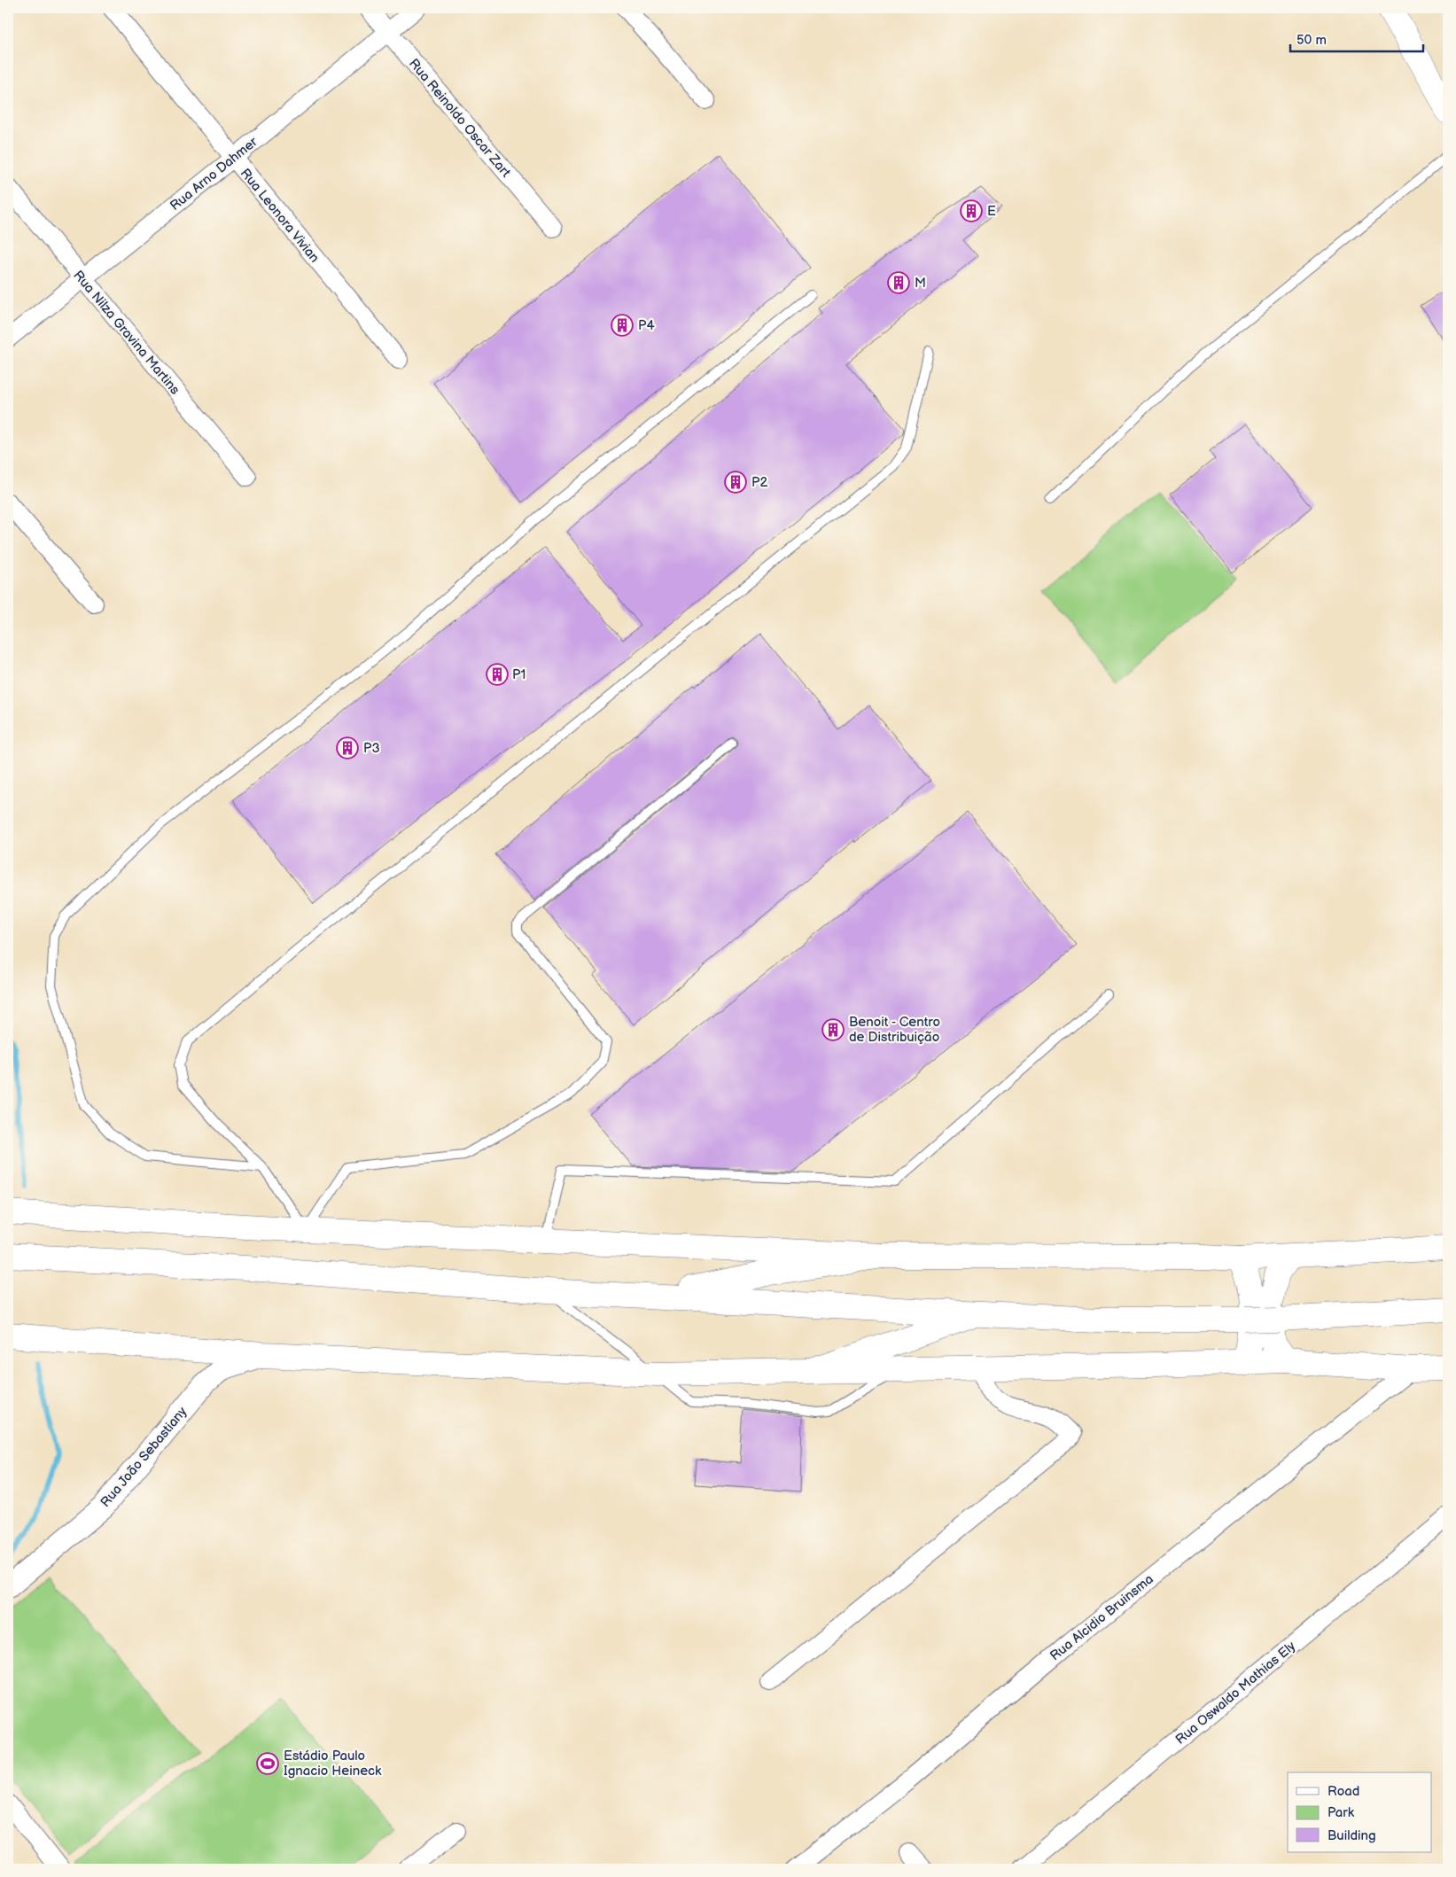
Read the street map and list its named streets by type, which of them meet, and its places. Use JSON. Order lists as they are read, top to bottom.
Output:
{
  "streets": {
    "street": [
      "Rua Reinoldo Oscar Zart",
      "Rua Arno Dahmer",
      "Rua Leonora Vivian",
      "Rua Nilza Gravina Martins",
      "Rua João Sebastiany",
      "Rua Alcidio Bruinsma",
      "Rua Oswaldo Mathias Ely"
    ]
  },
  "crossings": [
    ["Rua Reinoldo Oscar Zart", "Rua Arno Dahmer"],
    ["Rua Arno Dahmer", "Rua Leonora Vivian"],
    ["Rua Arno Dahmer", "Rua Nilza Gravina Martins"]
  ],
  "places": {
    "building": [
      "E",
      "M",
      "P4",
      "P2",
      "P1",
      "P3",
      "Benoit - Centro de Distribuição"
    ],
    "sports": ["Estádio Paulo Ignacio Heineck"]
  },
  "legend": ["Road", "Park", "Building"],
  "scale_bar": "50 m"
}
